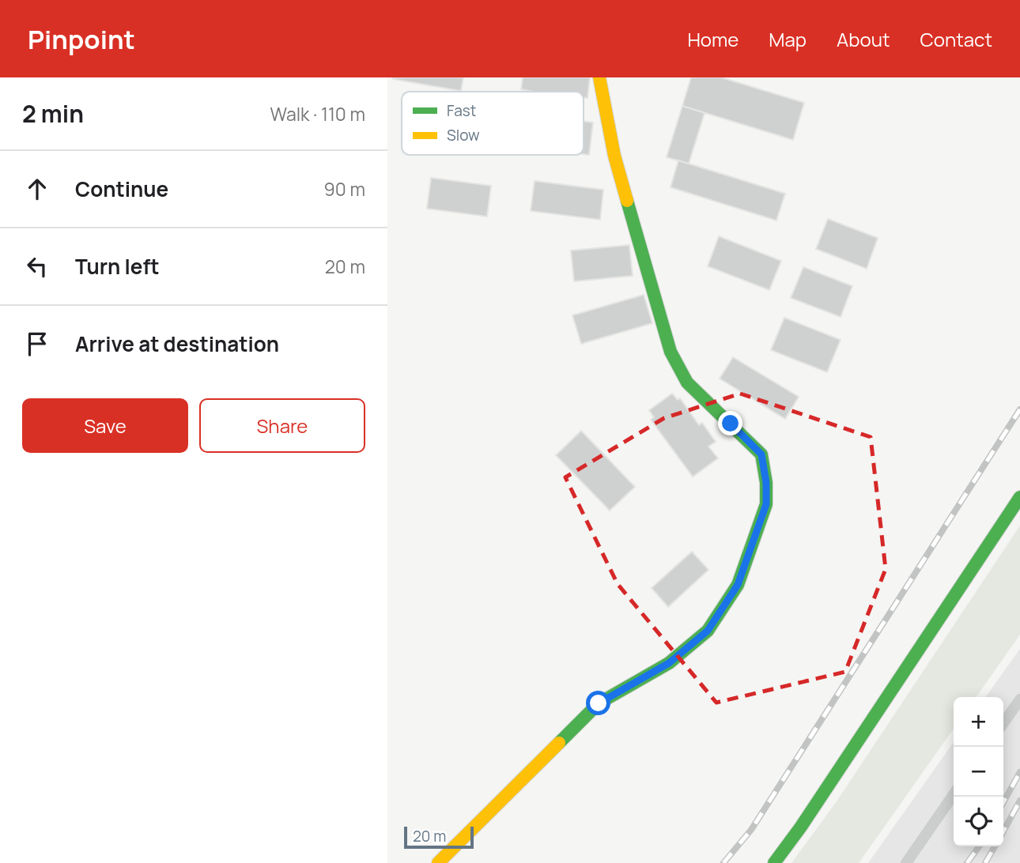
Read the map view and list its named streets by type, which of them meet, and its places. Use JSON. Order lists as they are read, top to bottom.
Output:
{
  "legend": ["Fast", "Slow"],
  "scale_bar": "20 m",
  "page": {
    "header": "Pinpoint",
    "nav": [
      "Home",
      "Map",
      "About",
      "Contact"
    ],
    "heading": ["2 min", "Walk · 110 m"],
    "list": [
      ["Continue", "90 m"],
      ["Turn left", "20 m"],
      "Arrive at destination"
    ],
    "buttons": ["Save", "Share"],
    "map_buttons": ["+", "−"],
    "scale": "20 m"
  }
}
